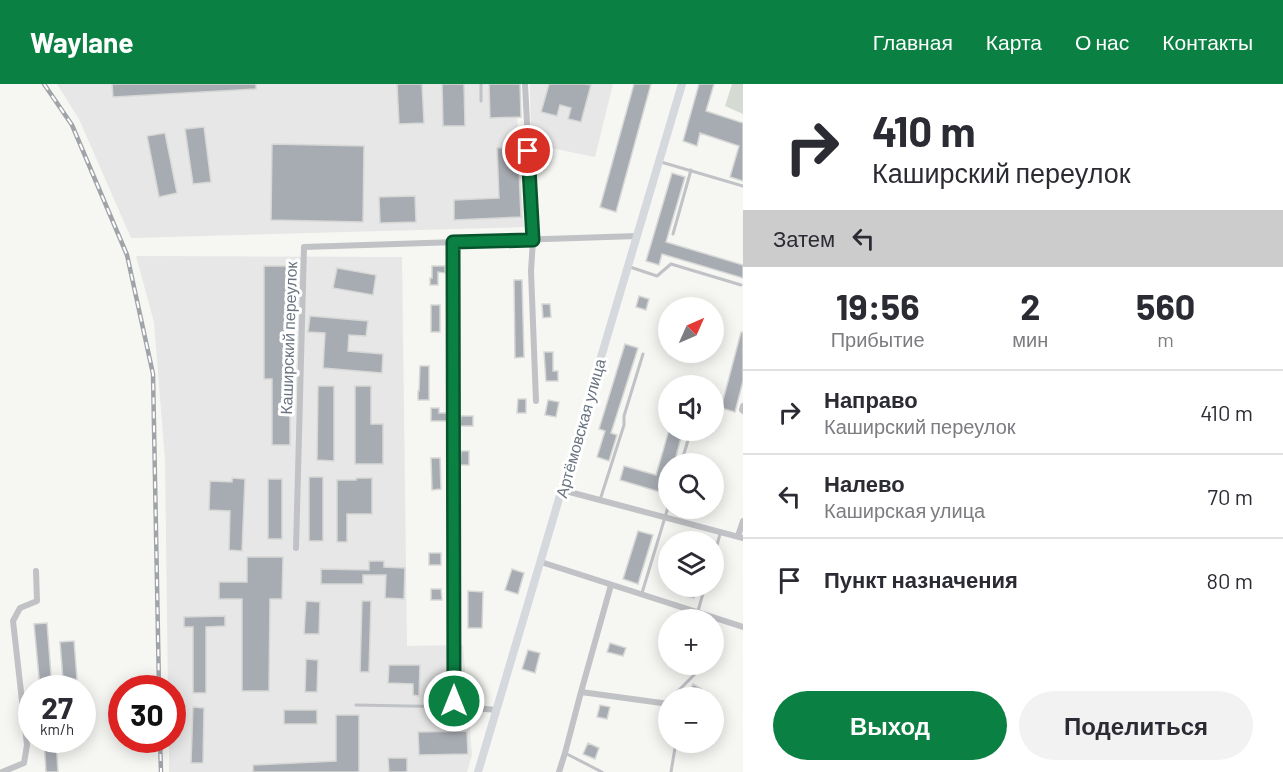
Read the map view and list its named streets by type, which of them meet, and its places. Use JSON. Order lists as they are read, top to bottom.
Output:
{
  "streets": {
    "street": ["Каширский переулок", "Артёмовская улица"]
  },
  "crossings": [
    ["Каширский переулок", "Артёмовская улица"]
  ],
  "north": "top right",
  "page": {
    "header": "Waylane",
    "nav": [
      "Главная",
      "Карта",
      "О нас",
      "Контакты"
    ],
    "turn": ["410 m", "Каширский переулок"],
    "then": "Затем",
    "eta": [
      "19:56",
      "Прибытие",
      "2",
      "мин",
      "560",
      "m"
    ],
    "map_buttons": ["+", "−"],
    "list": [
      {
        "name": "Направо",
        "note": "Каширский переулок",
        "value": "410 m"
      },
      {
        "name": "Налево",
        "note": "Каширская улица",
        "value": "70 m"
      },
      {
        "name": "Пункт назначения",
        "value": "80 m"
      }
    ],
    "speed": "27 km/h",
    "limit": "30",
    "buttons": ["Выход", "Поделиться"]
  }
}
